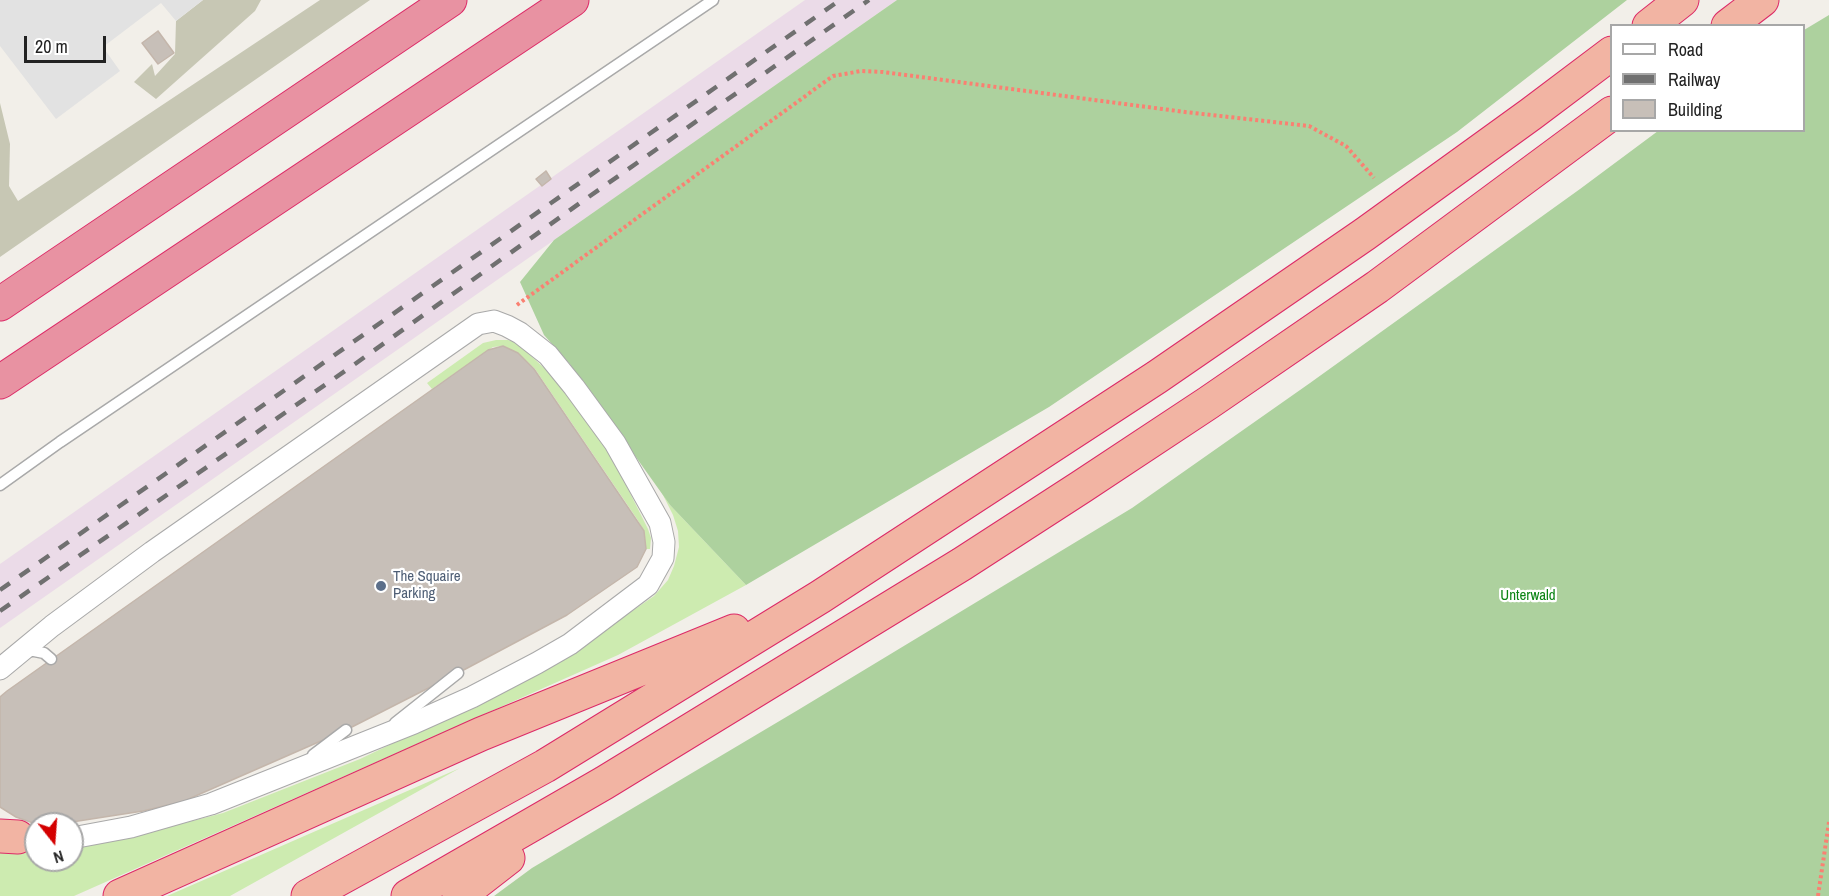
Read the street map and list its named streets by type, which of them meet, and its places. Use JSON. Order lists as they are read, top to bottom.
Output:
{
  "parks": ["Unterwald"],
  "places": ["The Squaire Parking"],
  "legend": ["Road", "Railway", "Building"],
  "scale_bar": "20 m",
  "north": "bottom"
}
